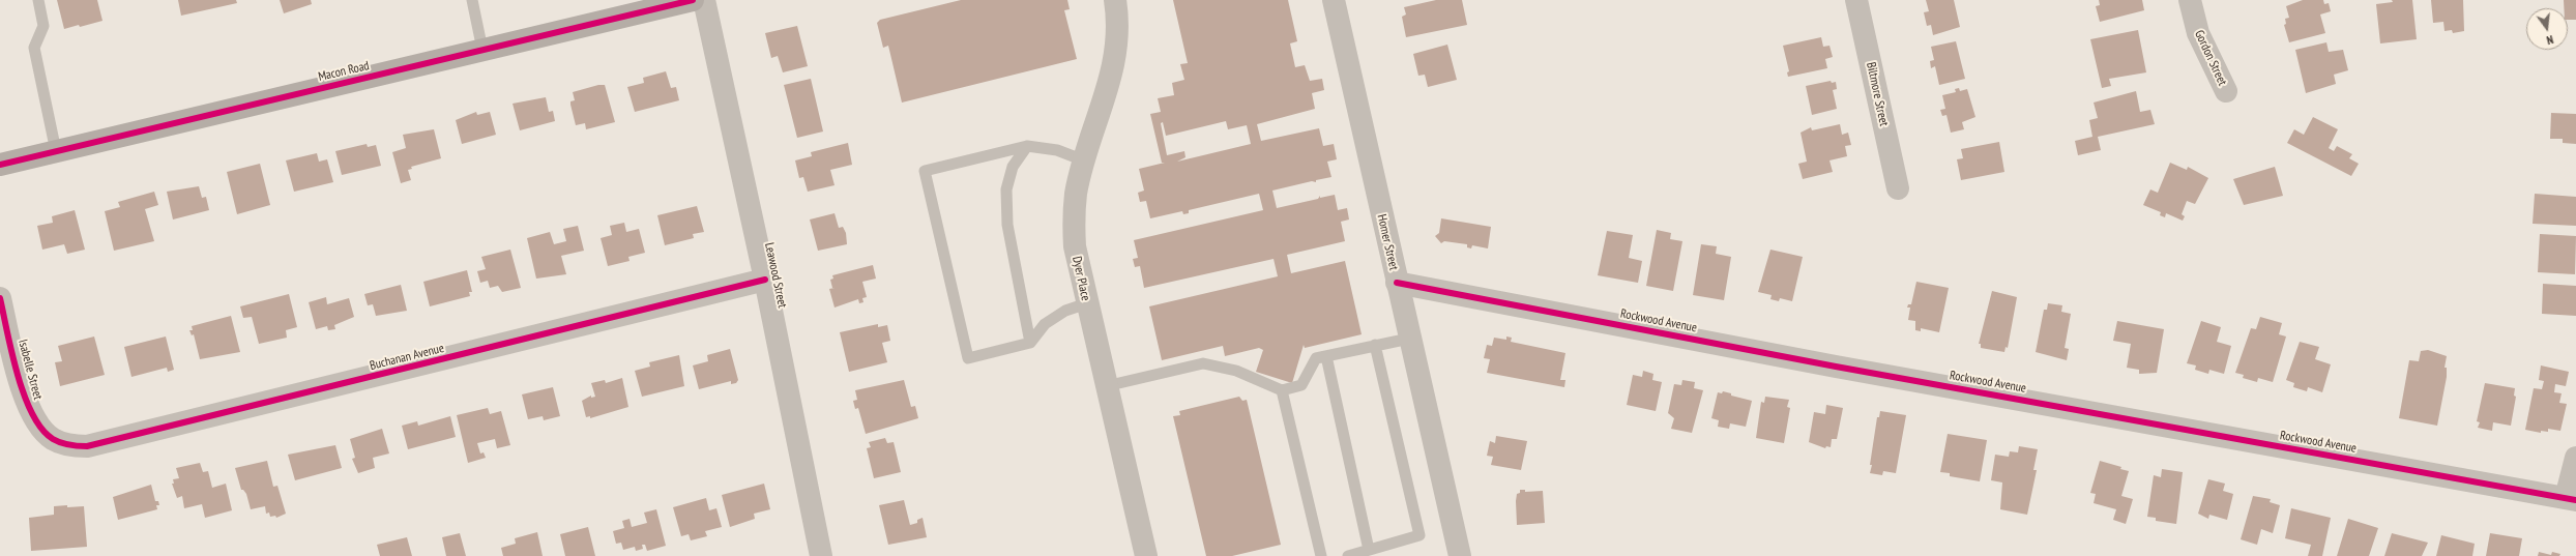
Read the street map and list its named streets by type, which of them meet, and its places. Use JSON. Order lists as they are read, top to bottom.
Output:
{
  "streets": {
    "main road": ["Macon Road"],
    "street": [
      "Gordon Street",
      "Biltmore Street",
      "Homer Street",
      "Leawood Street",
      "Dyer Place",
      "Rockwood Avenue",
      "Buchanan Avenue",
      "Isabelle Street"
    ]
  },
  "crossings": [
    ["Homer Street", "Rockwood Avenue"],
    ["Leawood Street", "Buchanan Avenue"],
    ["Buchanan Avenue", "Isabelle Street"]
  ],
  "north": "bottom"
}
